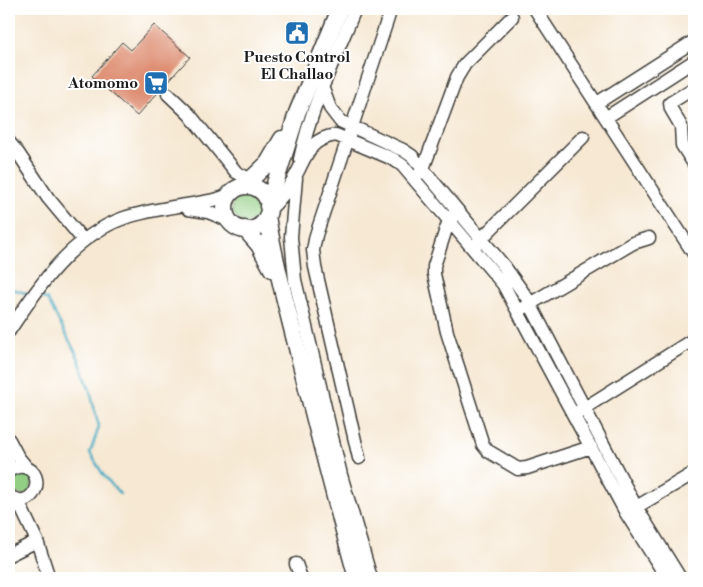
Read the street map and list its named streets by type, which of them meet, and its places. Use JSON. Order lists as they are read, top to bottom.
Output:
{
  "places": {
    "public building": ["Puesto Control El Challao"],
    "supermarket": ["Atomomo"]
  }
}
